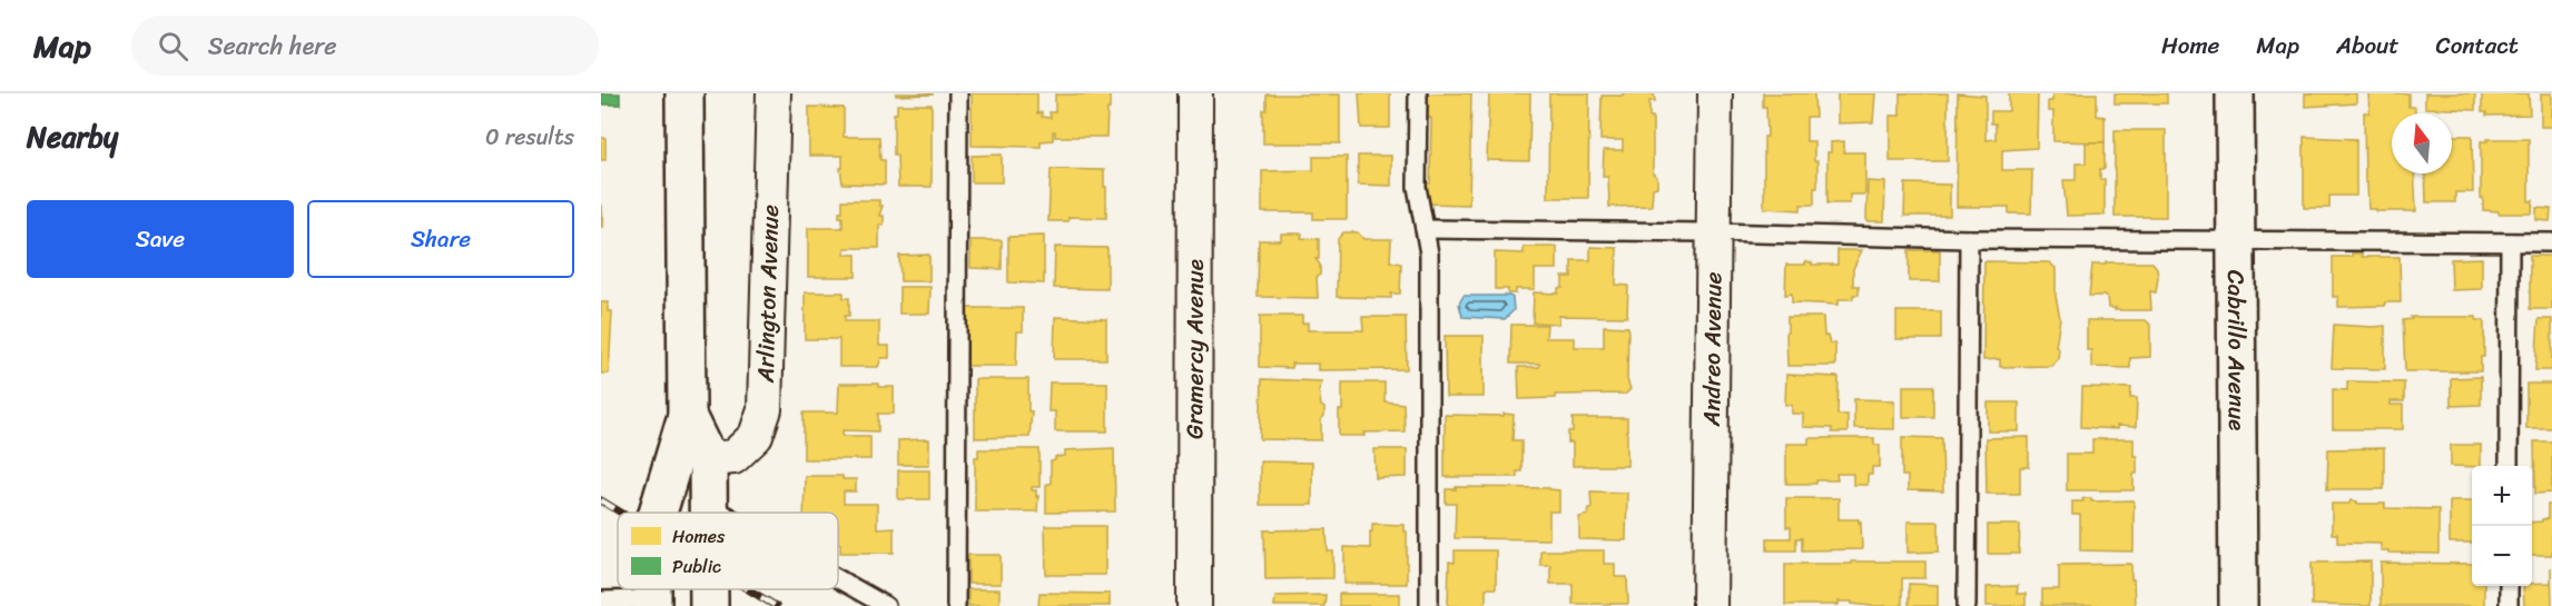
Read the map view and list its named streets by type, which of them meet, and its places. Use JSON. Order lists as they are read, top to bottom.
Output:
{
  "streets": {
    "main road": ["Cabrillo Avenue"],
    "street": ["Arlington Avenue", "Gramercy Avenue", "Andreo Avenue"]
  },
  "legend": ["Homes", "Public"],
  "north": "top",
  "page": {
    "header": "Map",
    "search": "Search here",
    "nav": [
      "Home",
      "Map",
      "About",
      "Contact"
    ],
    "heading": ["Nearby", "0 results"],
    "buttons": ["Save", "Share"],
    "map_buttons": ["+", "−"]
  }
}
